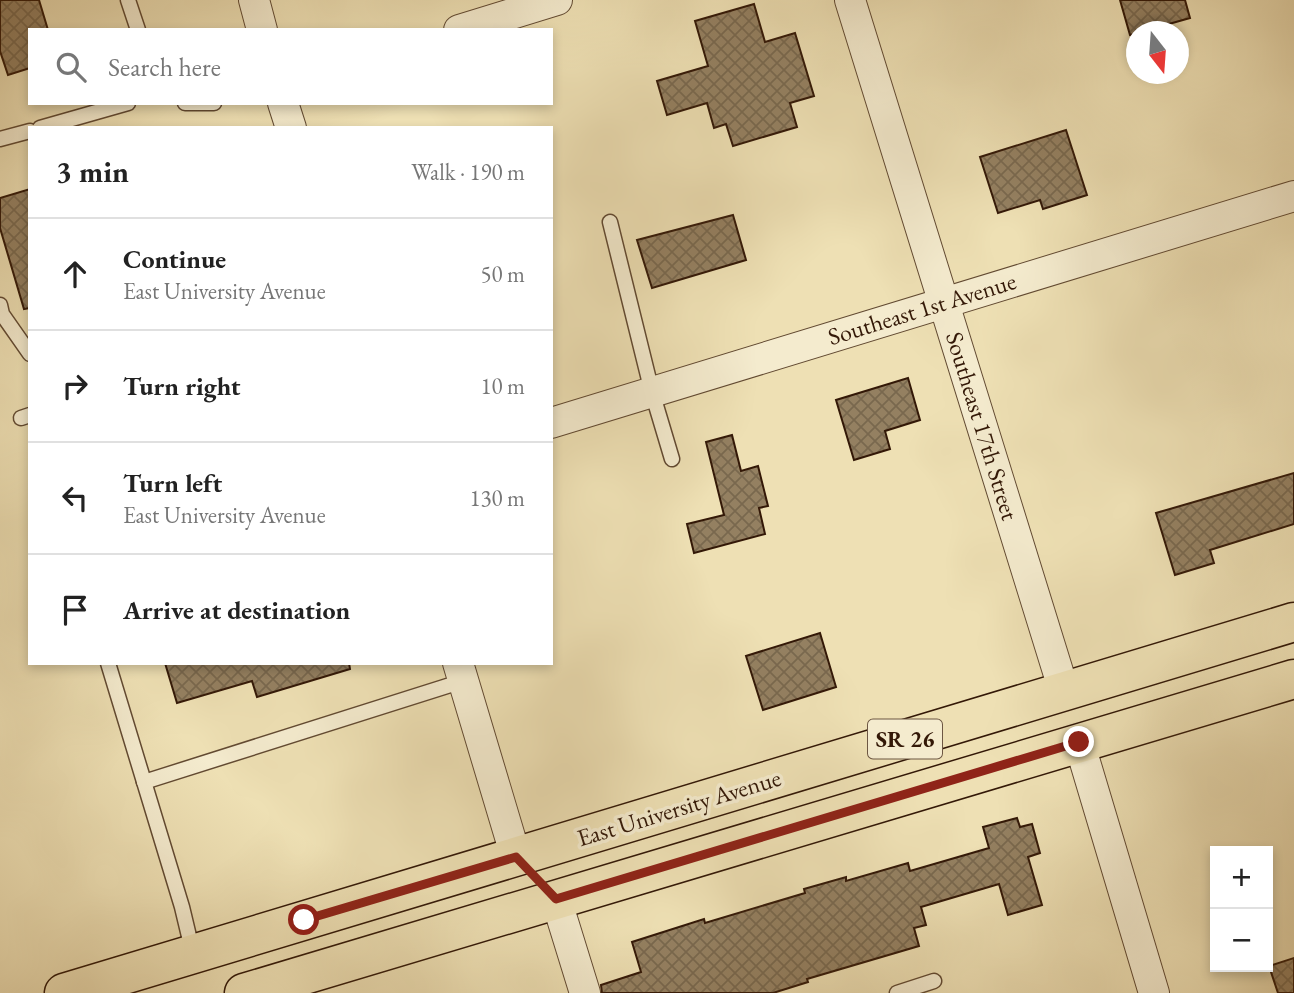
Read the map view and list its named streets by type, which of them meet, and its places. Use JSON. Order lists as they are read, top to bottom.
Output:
{
  "streets": {
    "main road": ["SR 26", "East University Avenue"],
    "street": ["Southeast 1st Avenue", "Southeast 17th Street"]
  },
  "crossings": [
    ["Southeast 1st Avenue", "Southeast 17th Street"],
    ["Southeast 17th Street", "East University Avenue"]
  ],
  "north": "bottom",
  "page": {
    "search": "Search here",
    "heading": ["3 min", "Walk · 190 m"],
    "list": [
      ["Continue", "East University Avenue", "50 m"],
      ["Turn right", "10 m"],
      ["Turn left", "East University Avenue", "130 m"],
      "Arrive at destination"
    ],
    "map_buttons": ["+", "−"]
  }
}
